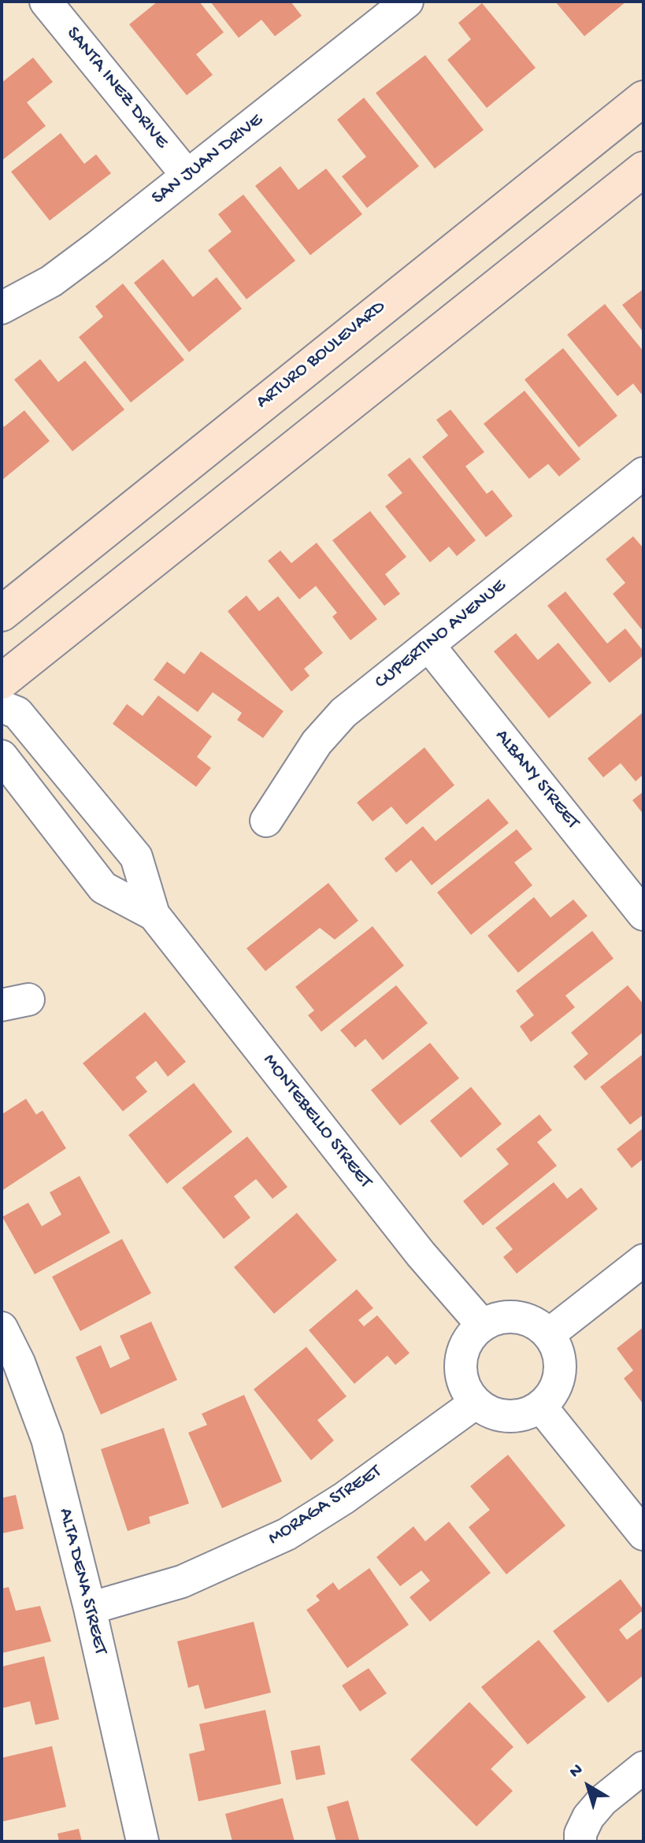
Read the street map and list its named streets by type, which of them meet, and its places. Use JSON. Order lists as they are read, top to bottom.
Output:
{
  "streets": {
    "street": [
      "SANTA INEZ DRIVE",
      "SAN JUAN DRIVE",
      "ARTURO BOULEVARD",
      "CUPERTINO AVENUE",
      "ALBANY STREET",
      "MONTEBELLO STREET",
      "MORAGA STREET",
      "ALTA DENA STREET"
    ]
  },
  "crossings": [
    ["SANTA INEZ DRIVE", "SAN JUAN DRIVE"],
    ["CUPERTINO AVENUE", "ALBANY STREET"],
    ["MONTEBELLO STREET", "MORAGA STREET"],
    ["MORAGA STREET", "ALTA DENA STREET"]
  ],
  "north": "top left"
}
